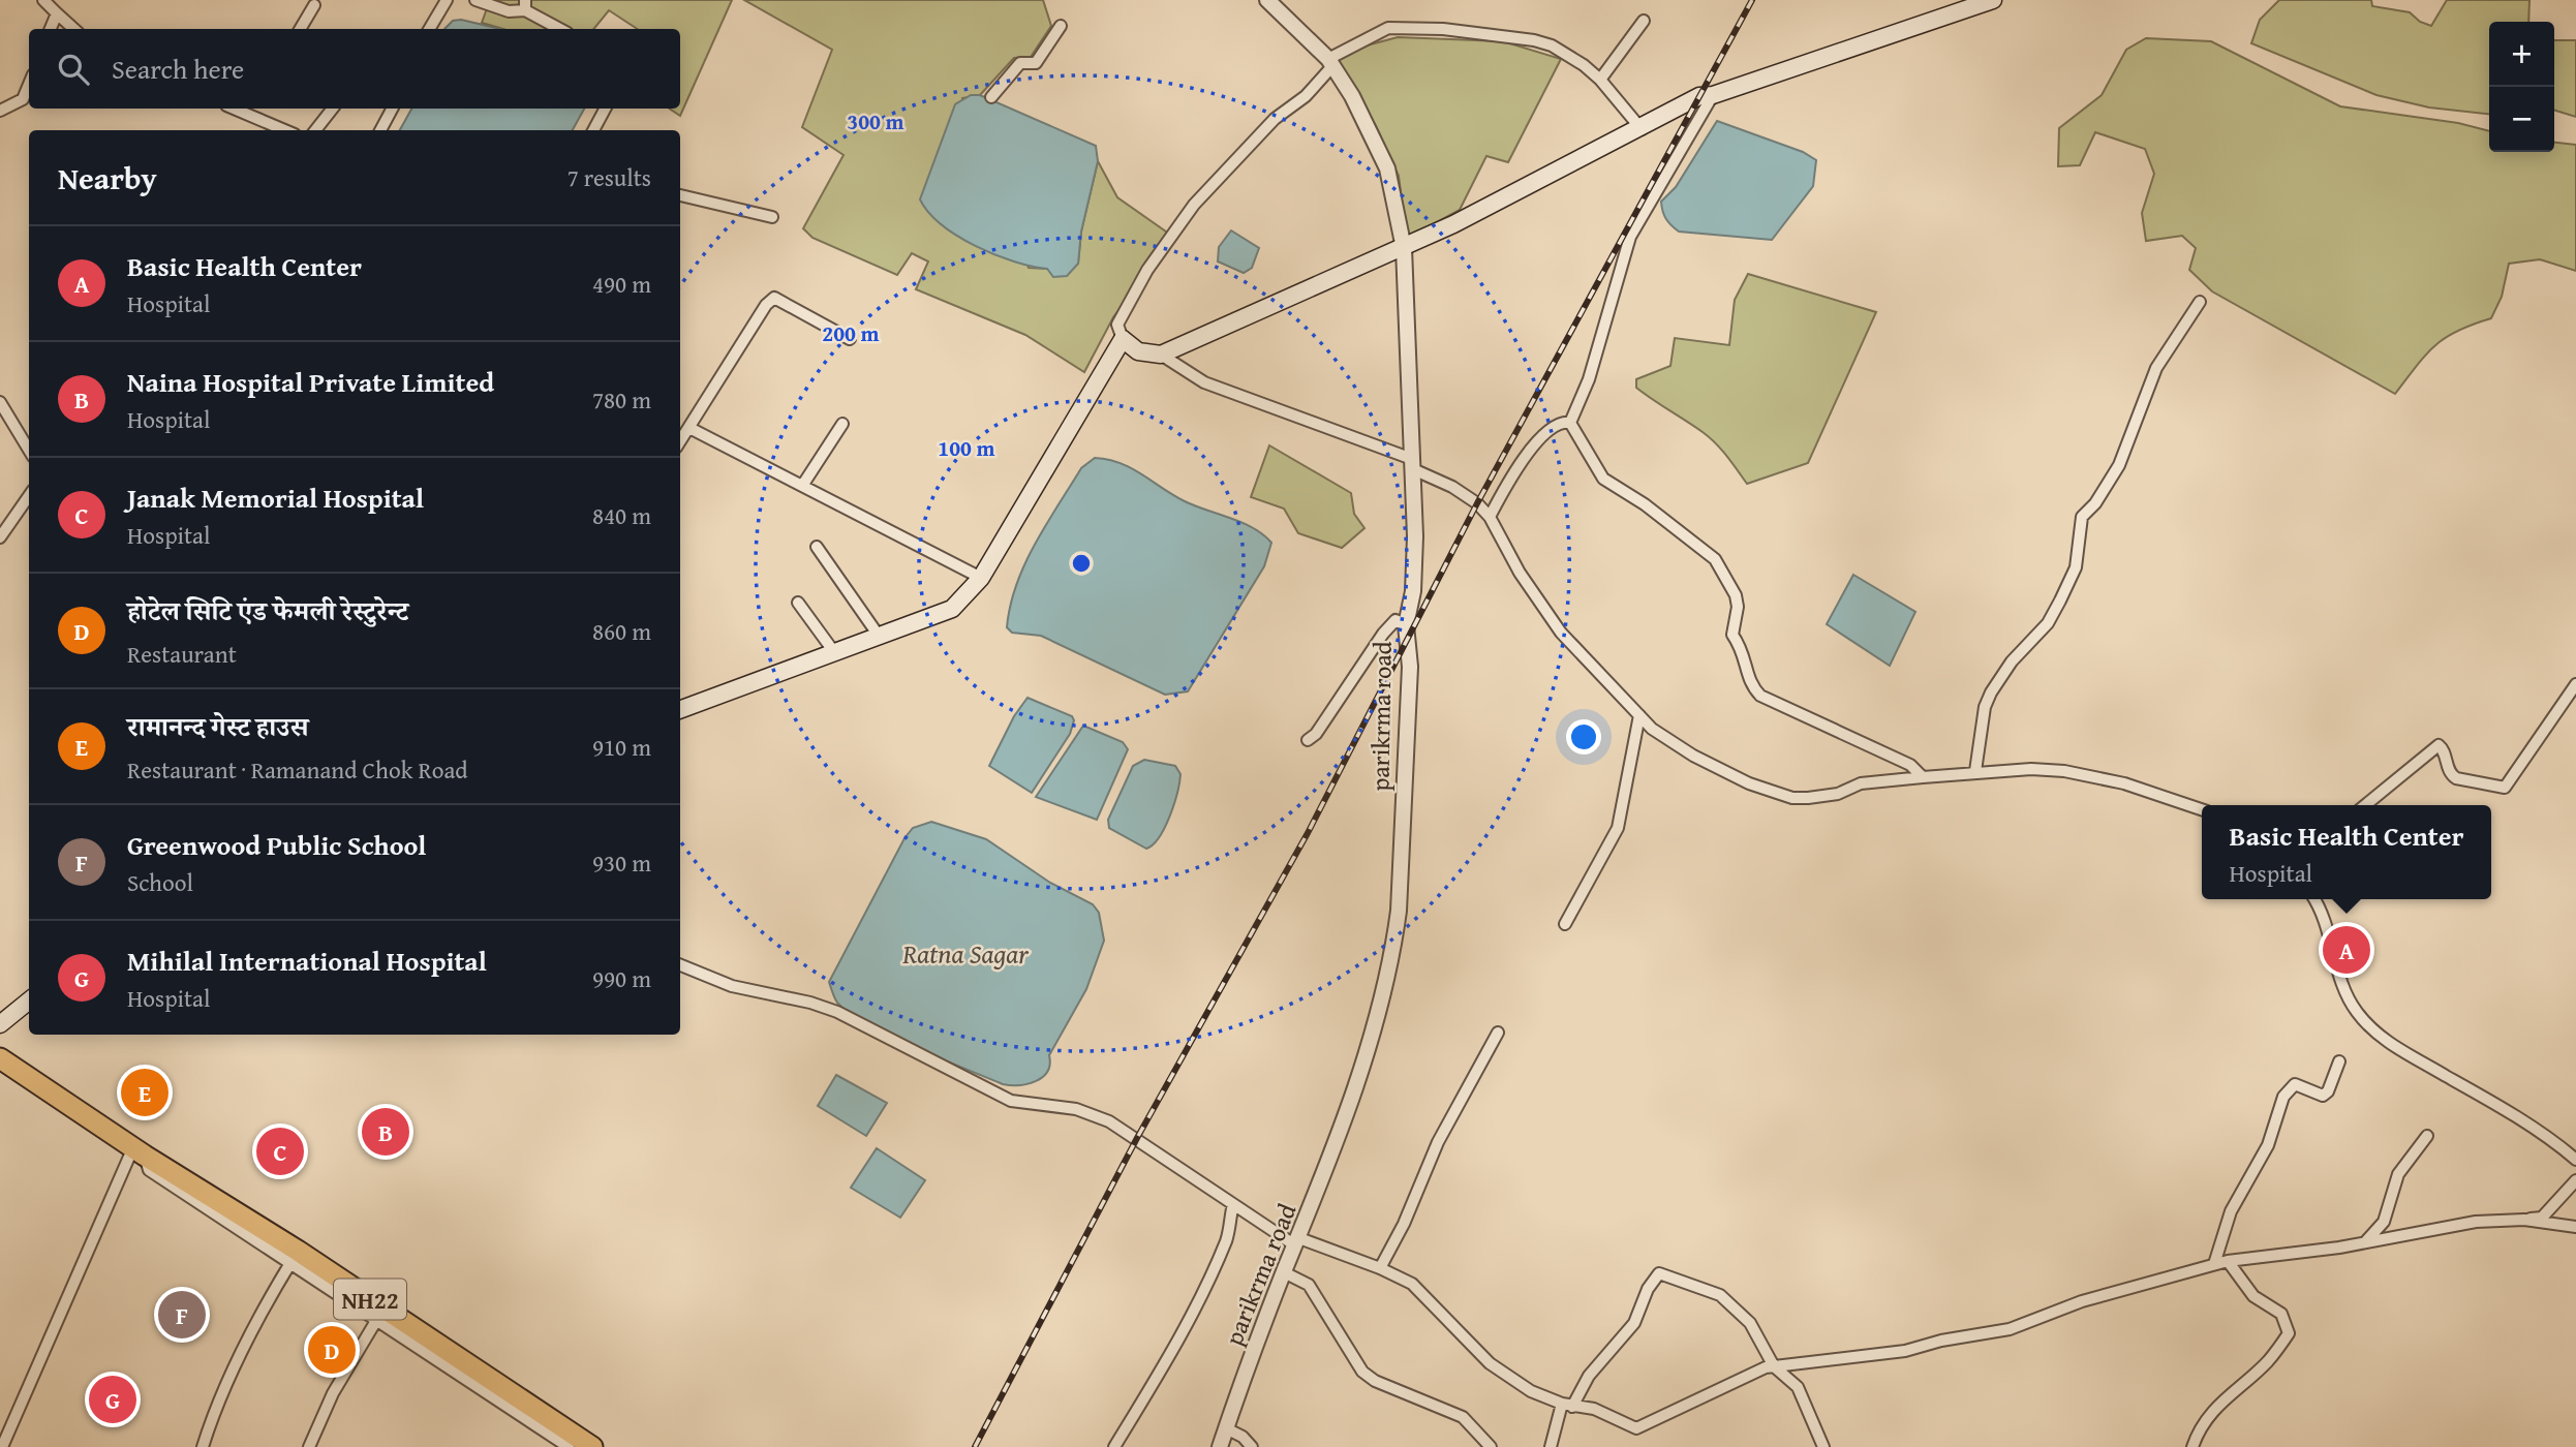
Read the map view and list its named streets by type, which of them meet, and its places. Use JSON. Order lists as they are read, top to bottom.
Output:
{
  "streets": {
    "highway": ["NH22"],
    "street": ["parikrma road"]
  },
  "water": ["Ratna Sagar"],
  "page": {
    "map_buttons": ["+", "−"],
    "search": "Search here",
    "heading": ["Nearby", "7 results"],
    "list": [
      {
        "mark": "A",
        "name": "Basic Health Center",
        "note": "Hospital",
        "value": "490 m"
      },
      {
        "mark": "B",
        "name": "Naina Hospital Private Limited",
        "note": "Hospital",
        "value": "780 m"
      },
      {
        "mark": "C",
        "name": "Janak Memorial Hospital",
        "note": "Hospital",
        "value": "840 m"
      },
      {
        "mark": "D",
        "name": "होटेल सिटि एंड फेमली रेस्टुरेन्ट",
        "note": "Restaurant",
        "value": "860 m"
      },
      {
        "mark": "E",
        "name": "रामानन्द गेस्ट हाउस",
        "note": "Restaurant · Ramanand Chok Road",
        "value": "910 m"
      },
      {
        "mark": "F",
        "name": "Greenwood Public School",
        "note": "School",
        "value": "930 m"
      },
      {
        "mark": "G",
        "name": "Mihilal International Hospital",
        "note": "Hospital",
        "value": "990 m"
      }
    ],
    "popup": ["Basic Health Center", "Hospital"],
    "pins": [
      "A",
      "E",
      "B",
      "C",
      "F",
      "D",
      "G"
    ]
  },
  "rings": ["300 m", "200 m", "100 m"]
}
